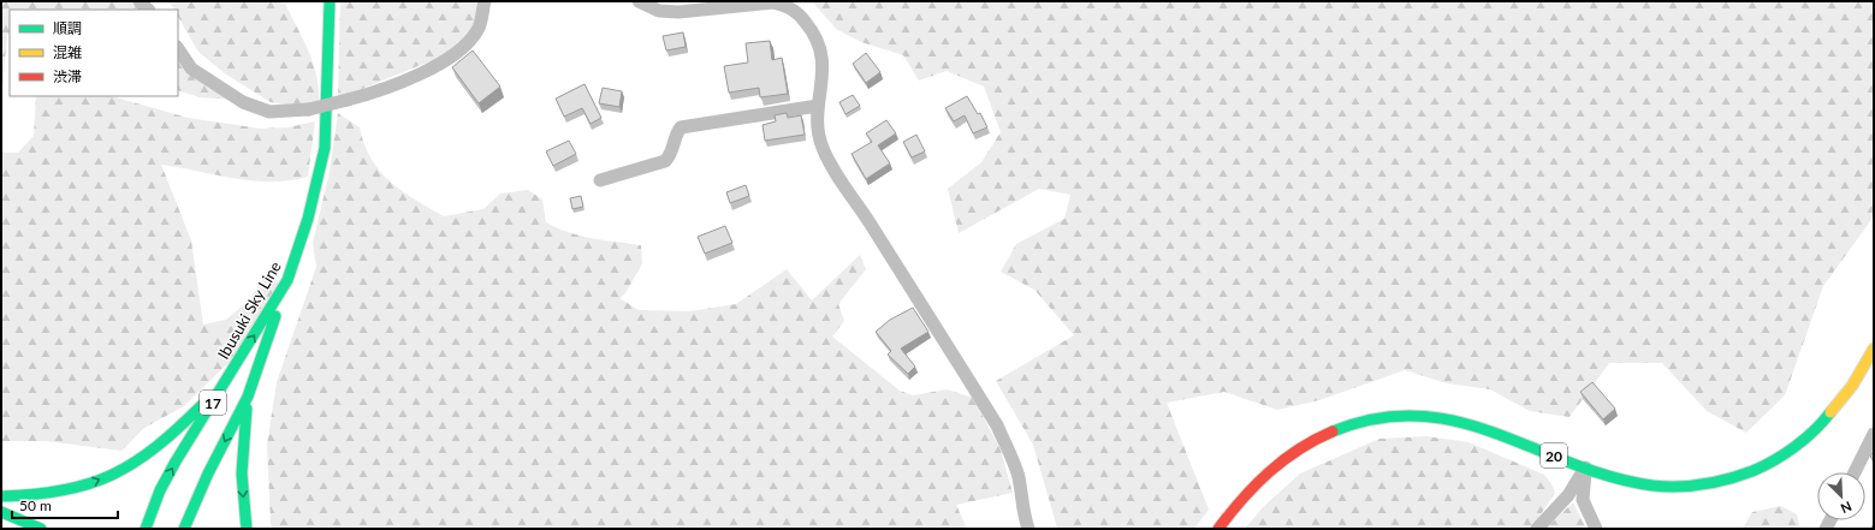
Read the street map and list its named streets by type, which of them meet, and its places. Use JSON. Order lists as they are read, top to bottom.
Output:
{
  "streets": {
    "main road": ["Ibusuki Sky Line", "17", "20"]
  },
  "legend": ["順調", "混雑", "渋滞"],
  "scale_bar": "50 m",
  "north": "bottom right"
}
